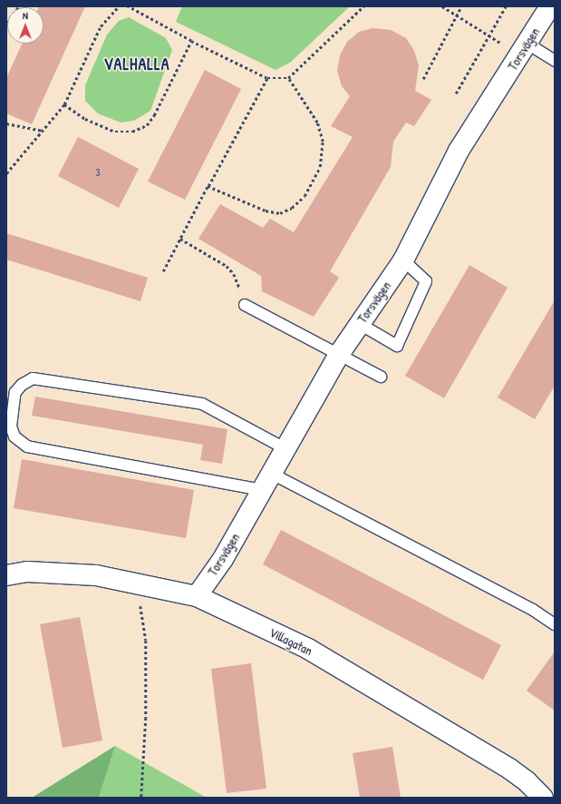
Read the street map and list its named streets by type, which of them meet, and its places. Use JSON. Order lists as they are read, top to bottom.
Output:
{
  "streets": {
    "street": ["Torsvägen", "Villagatan"]
  },
  "crossings": [
    ["Torsvägen", "Villagatan"]
  ],
  "districts": ["VALHALLA"],
  "house_numbers": ["3"],
  "north": "top"
}
